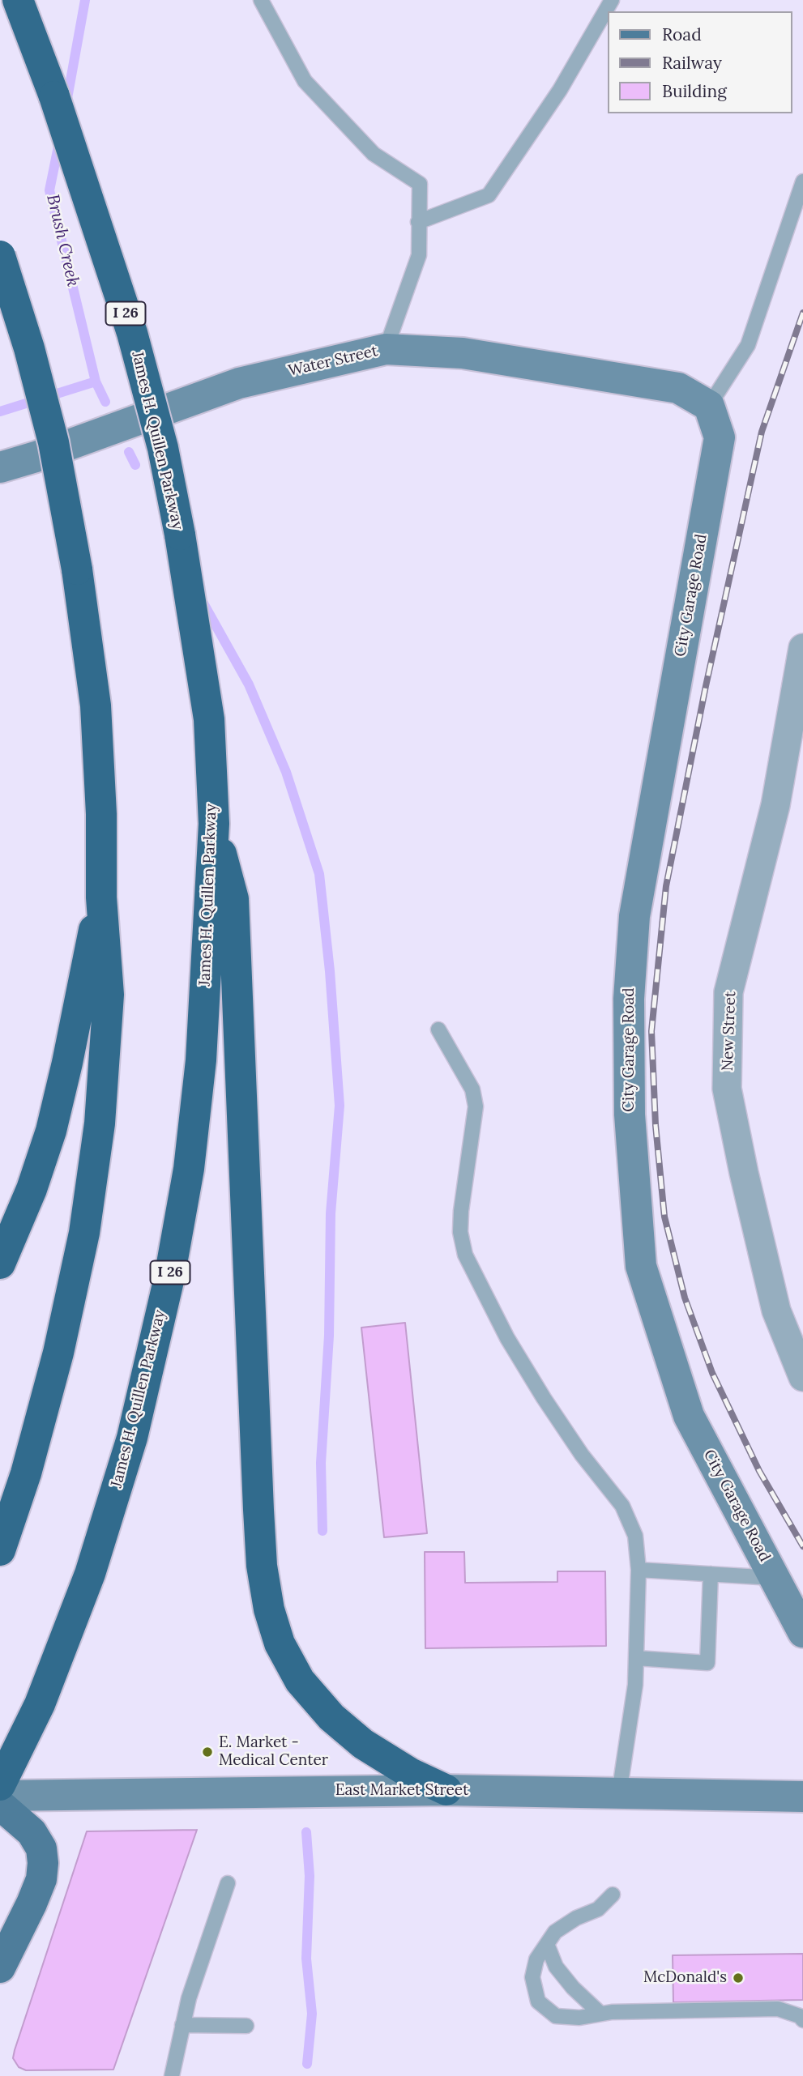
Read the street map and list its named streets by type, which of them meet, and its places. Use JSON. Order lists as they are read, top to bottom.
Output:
{
  "streets": {
    "highway": ["I 26", "James H. Quillen Parkway"],
    "street": [
      "Water Street",
      "City Garage Road",
      "New Street",
      "East Market Street"
    ]
  },
  "crossings": [
    ["Water Street", "City Garage Road"]
  ],
  "water": ["Brush Creek"],
  "places": ["E. Market - Medical Center", "McDonald's"],
  "legend": ["Road", "Railway", "Building"]
}
